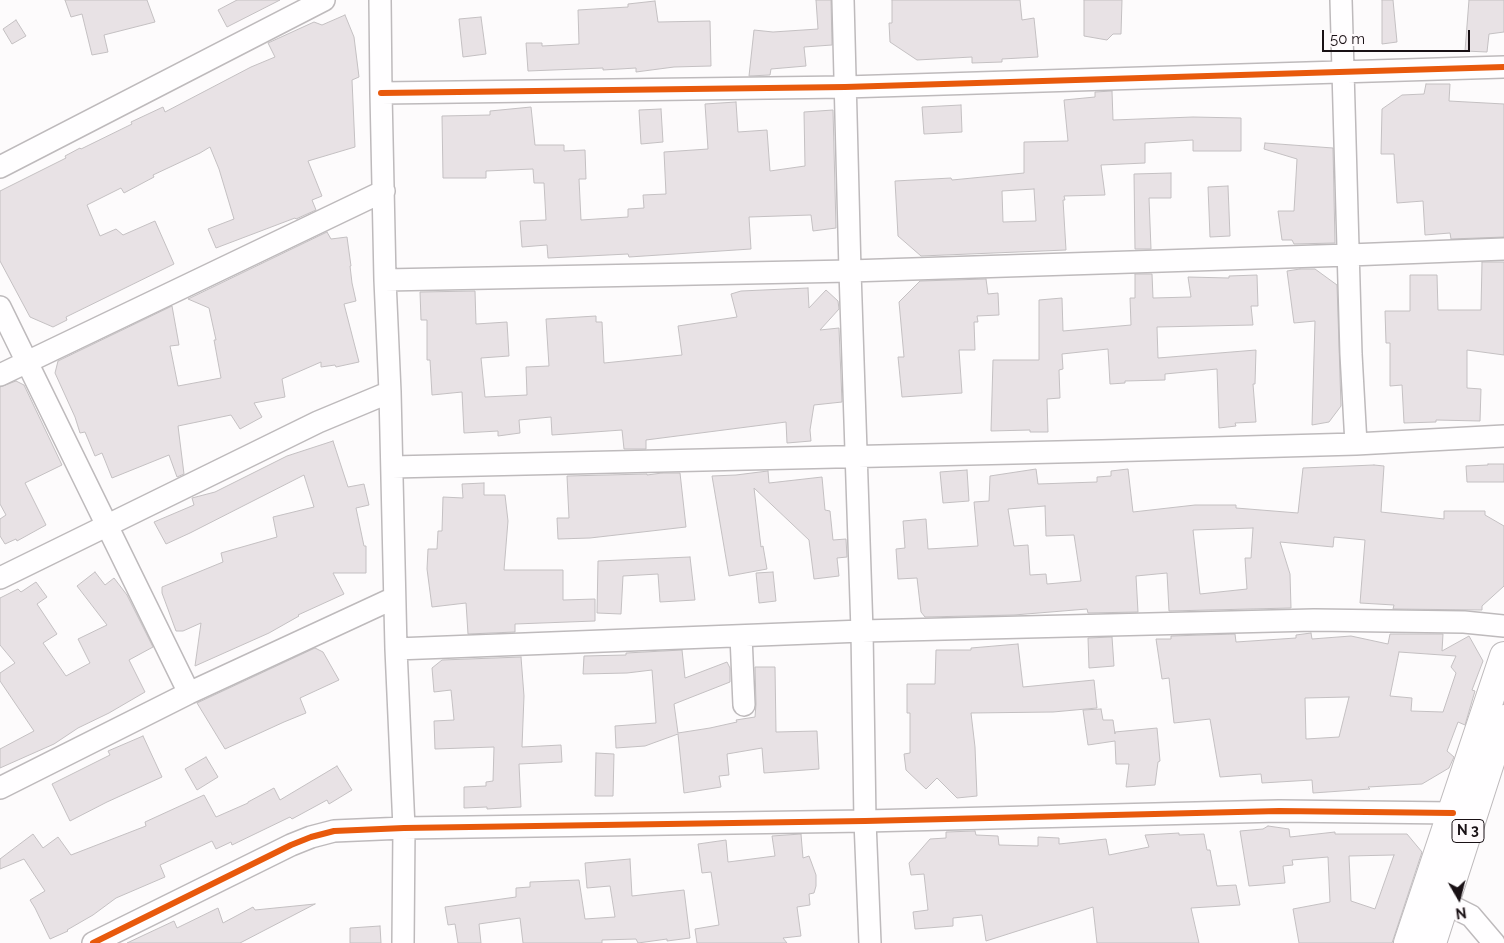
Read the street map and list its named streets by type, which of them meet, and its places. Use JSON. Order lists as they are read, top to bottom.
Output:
{
  "streets": {
    "main road": ["N 3"]
  },
  "scale_bar": "50 m",
  "north": "bottom"
}
